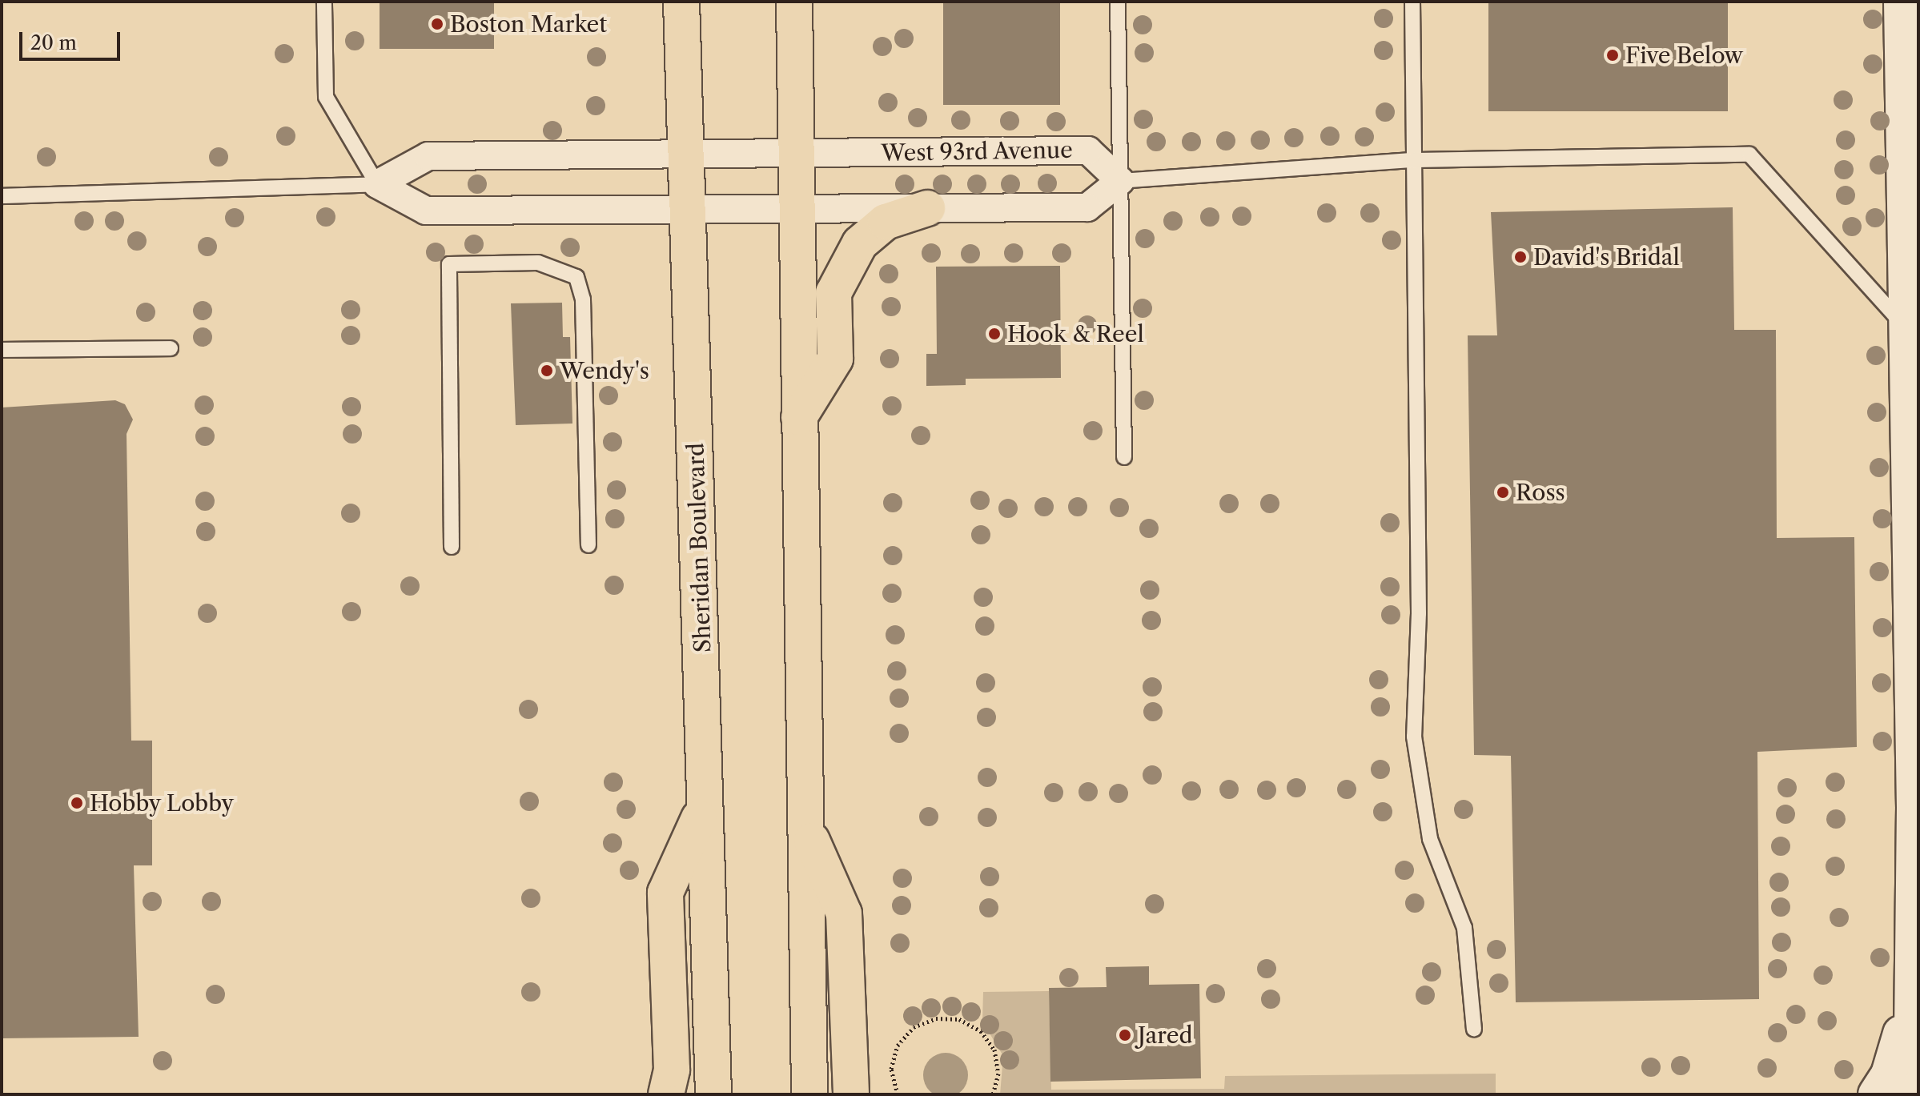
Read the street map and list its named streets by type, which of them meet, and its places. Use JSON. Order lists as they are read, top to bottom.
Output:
{
  "streets": {
    "main road": ["Sheridan Boulevard"],
    "street": ["West 93rd Avenue"]
  },
  "crossings": [
    ["West 93rd Avenue", "Sheridan Boulevard"]
  ],
  "places": [
    "Boston Market",
    "Five Below",
    "David's Bridal",
    "Hook & Reel",
    "Wendy's",
    "Ross",
    "Hobby Lobby",
    "Jared"
  ],
  "scale_bar": "20 m"
}
